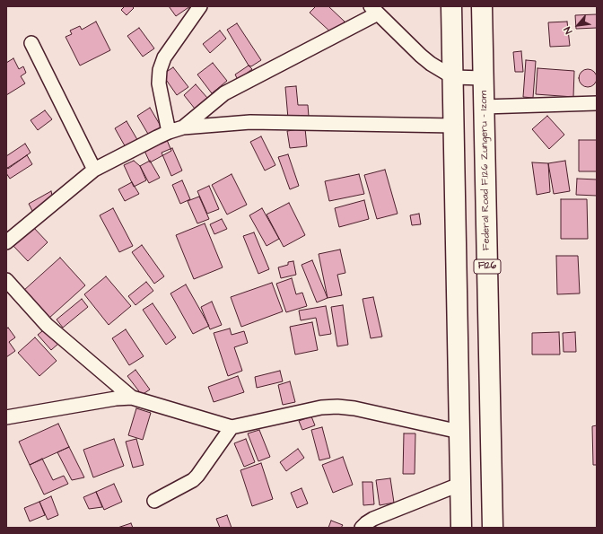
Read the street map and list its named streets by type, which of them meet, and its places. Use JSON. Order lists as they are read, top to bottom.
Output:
{
  "streets": {
    "main road": ["Federal Road F.126 Zungeru - Izom", "F126"]
  },
  "north": "bottom left"
}
